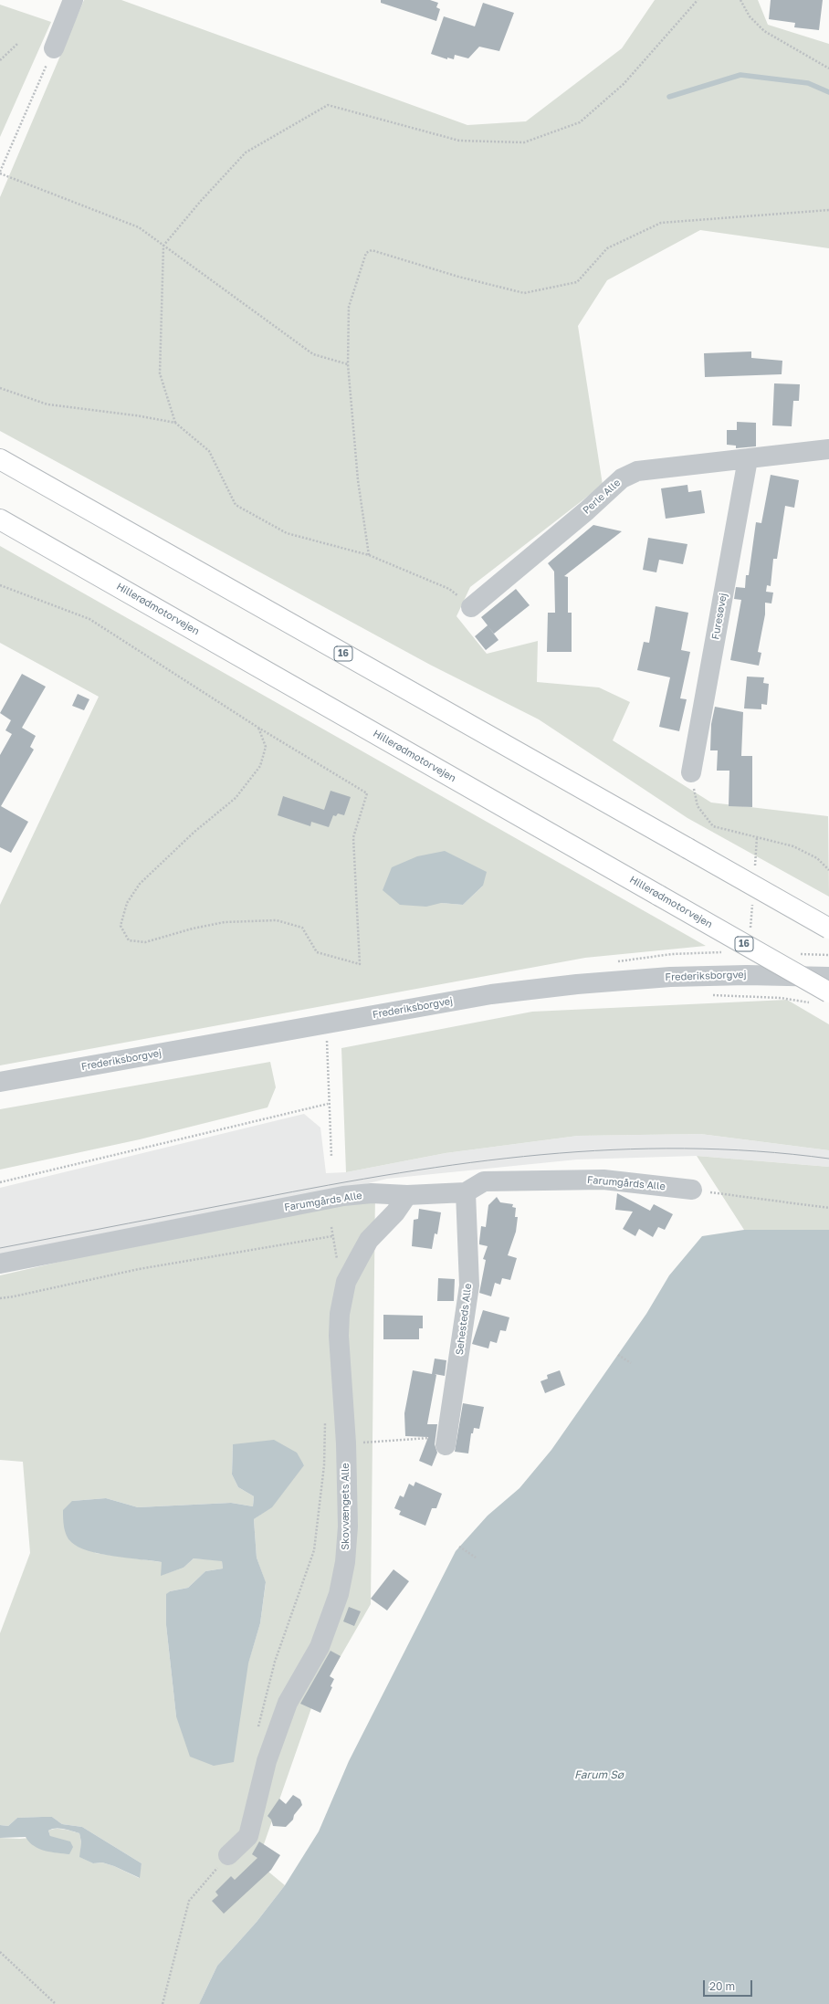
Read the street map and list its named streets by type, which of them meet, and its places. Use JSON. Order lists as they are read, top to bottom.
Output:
{
  "streets": {
    "highway": ["Hillerødmotorvejen", "16"],
    "street": [
      "Perle Alle",
      "Furesøvej",
      "Frederiksborgvej",
      "Farumgårds Alle",
      "Sehesteds Alle",
      "Skovvængets Alle"
    ]
  },
  "crossings": [
    ["Perle Alle", "Furesøvej"],
    ["Farumgårds Alle", "Sehesteds Alle"],
    ["Farumgårds Alle", "Skovvængets Alle"]
  ],
  "water": ["Farum Sø"],
  "scale_bar": "20 m"
}
